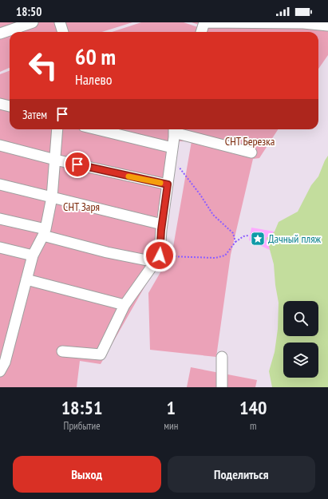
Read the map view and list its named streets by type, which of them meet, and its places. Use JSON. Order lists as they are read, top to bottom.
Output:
{
  "parks": ["СНТ Березка", "СНТ Заря"],
  "places": {
    "place": ["Дачный пляж"]
  },
  "page": {
    "status": "18:50",
    "turn": ["60 m", "Налево"],
    "then": "Затем",
    "eta": [
      "18:51",
      "Прибытие",
      "1",
      "мин",
      "140",
      "m"
    ],
    "buttons": ["Выход", "Поделиться"]
  }
}
